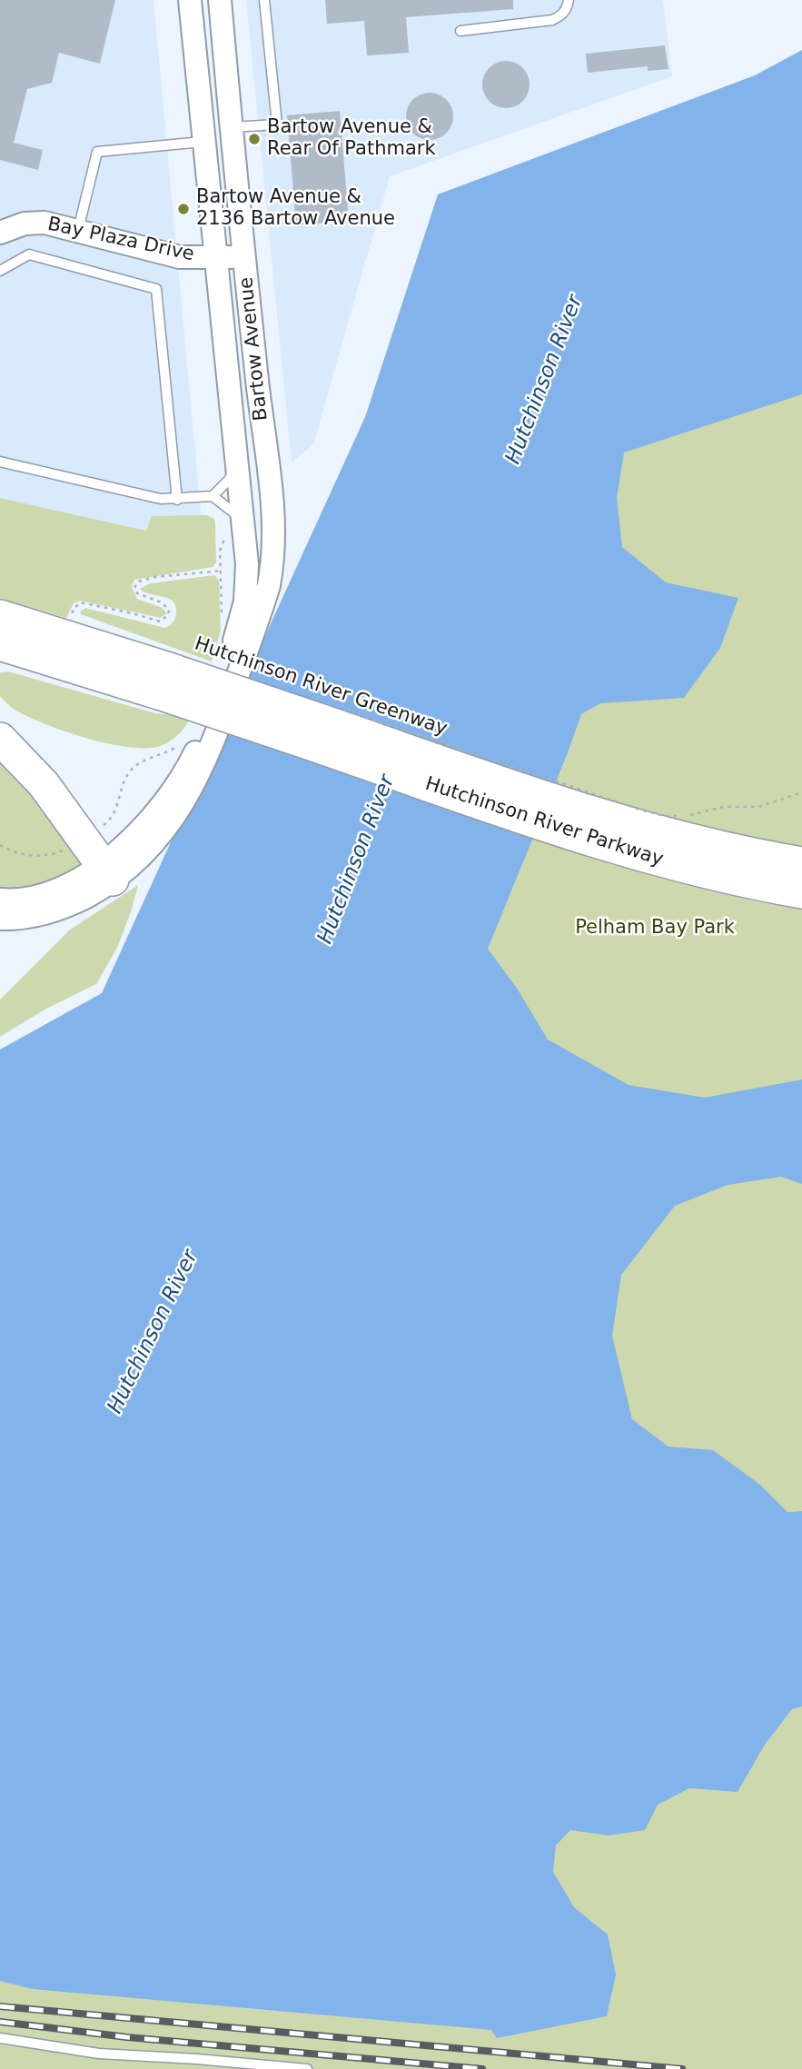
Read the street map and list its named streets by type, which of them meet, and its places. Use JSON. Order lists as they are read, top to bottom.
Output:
{
  "streets": {
    "highway": ["Hutchinson River Parkway"],
    "street": ["Bay Plaza Drive", "Bartow Avenue"],
    "path": ["Hutchinson River Greenway"]
  },
  "crossings": [
    ["Bay Plaza Drive", "Bartow Avenue"],
    ["Bartow Avenue", "Hutchinson River Greenway"],
    ["Hutchinson River Greenway", "Hutchinson River Parkway"]
  ],
  "water": ["Hutchinson River"],
  "parks": ["Pelham Bay Park"],
  "places": ["Bartow Avenue & Rear Of Pathmark", "Bartow Avenue & 2136 Bartow Avenue"]
}
